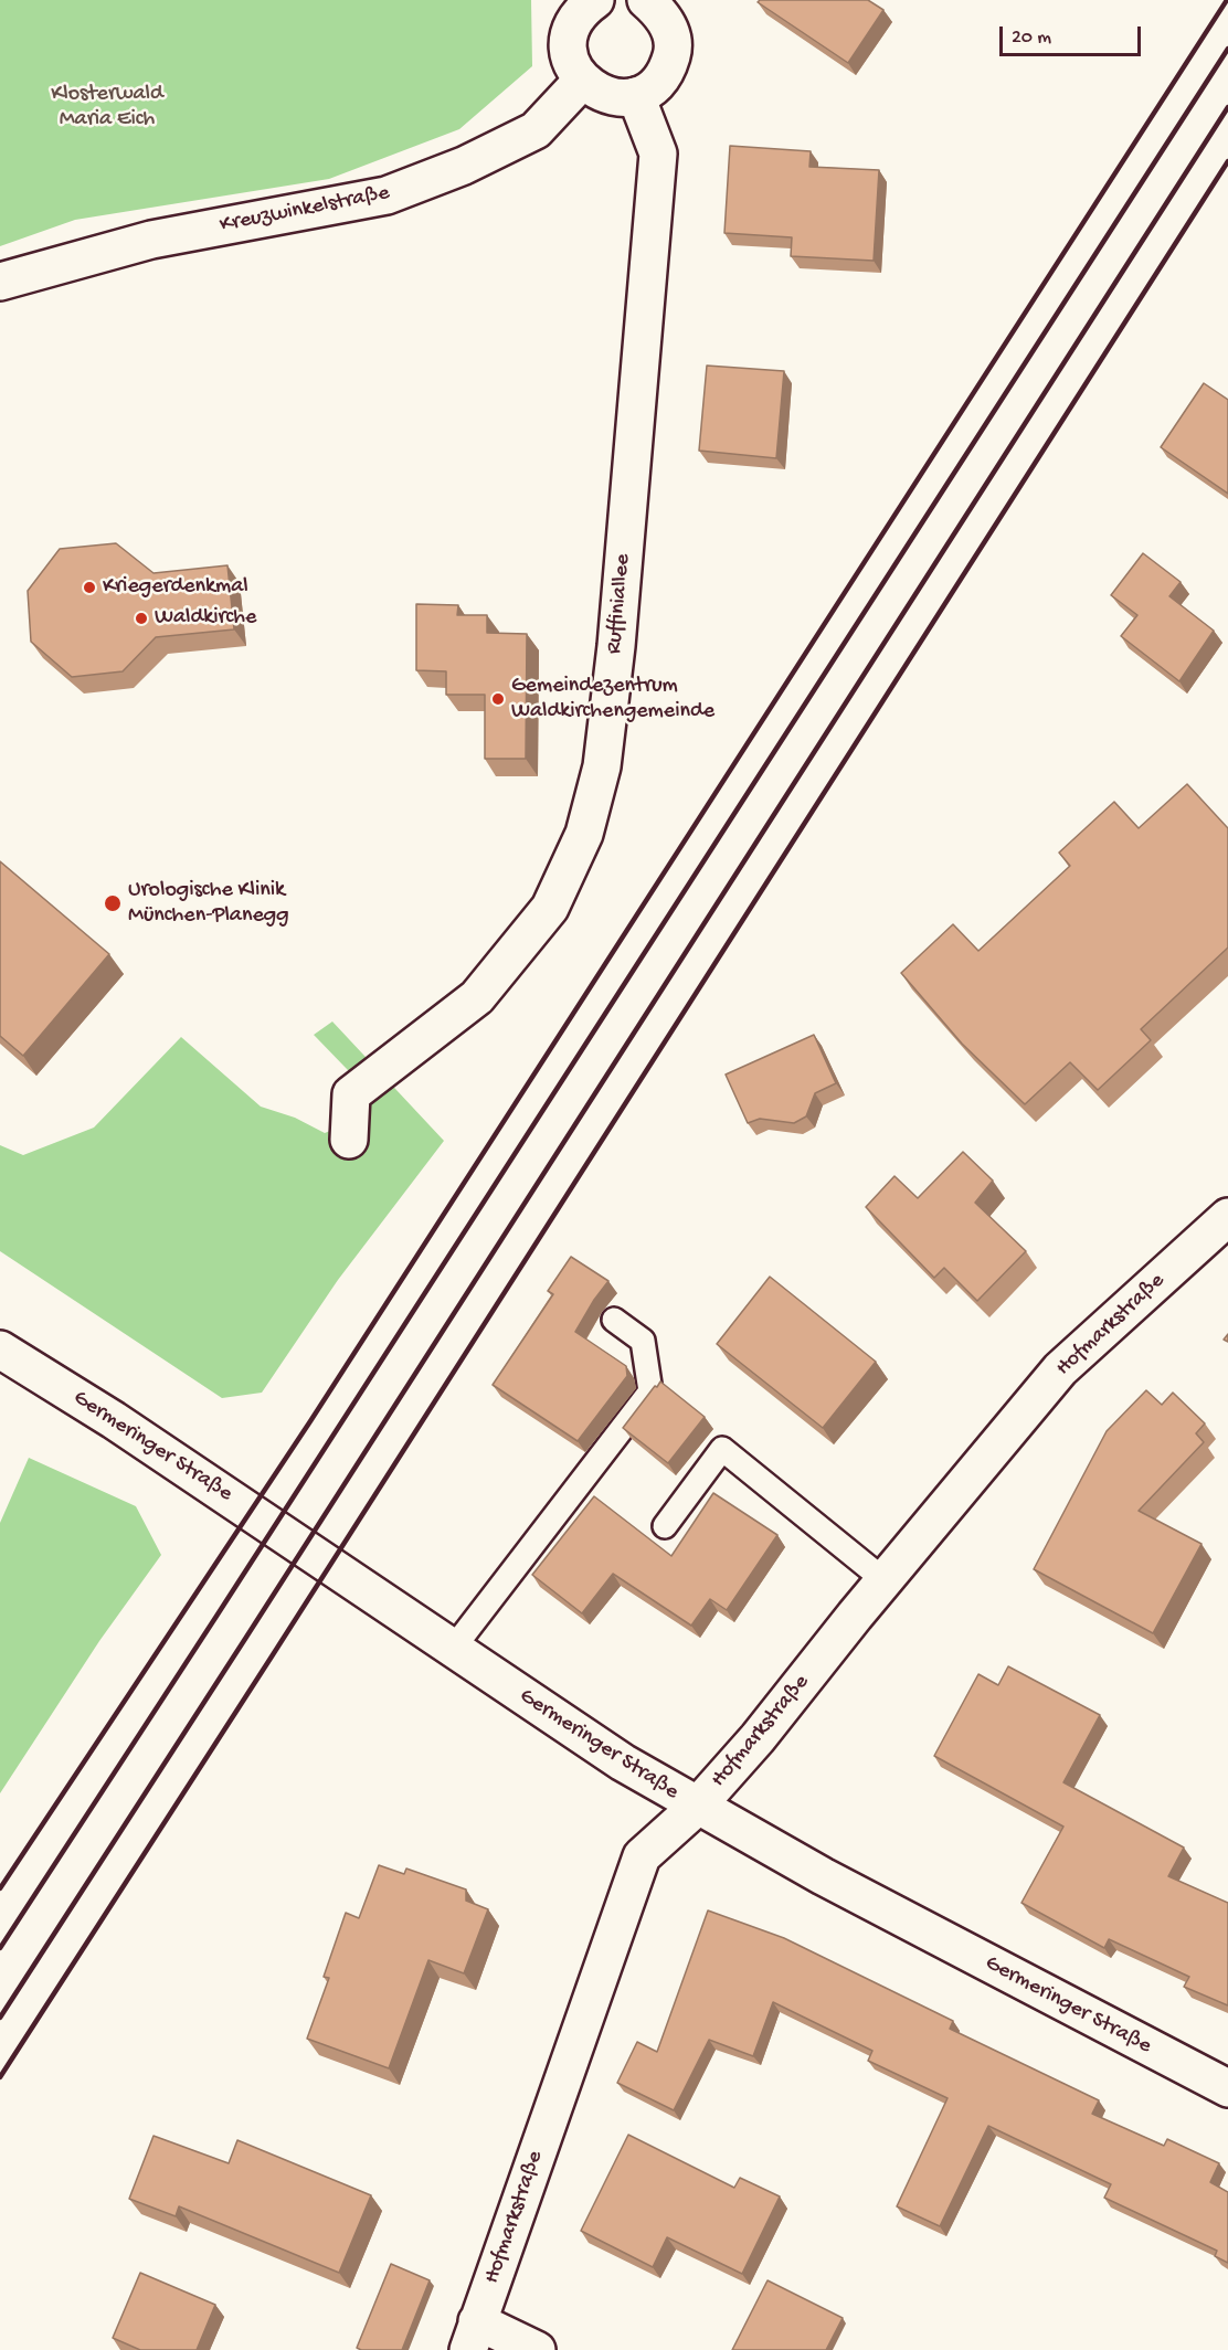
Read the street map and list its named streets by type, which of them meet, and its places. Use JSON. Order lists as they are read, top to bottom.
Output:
{
  "streets": {
    "street": [
      "Kreuzwinkelstraße",
      "Ruffiniallee",
      "Hofmarkstraße",
      "Germeringer Straße"
    ]
  },
  "crossings": [
    ["Hofmarkstraße", "Germeringer Straße"]
  ],
  "parks": ["Klosterwald Maria Eich"],
  "places": [
    "Kriegerdenkmal",
    "Waldkirche",
    "Gemeindezentrum Waldkirchengemeinde",
    "Urologische Klinik München-Planegg"
  ],
  "scale_bar": "20 m"
}
